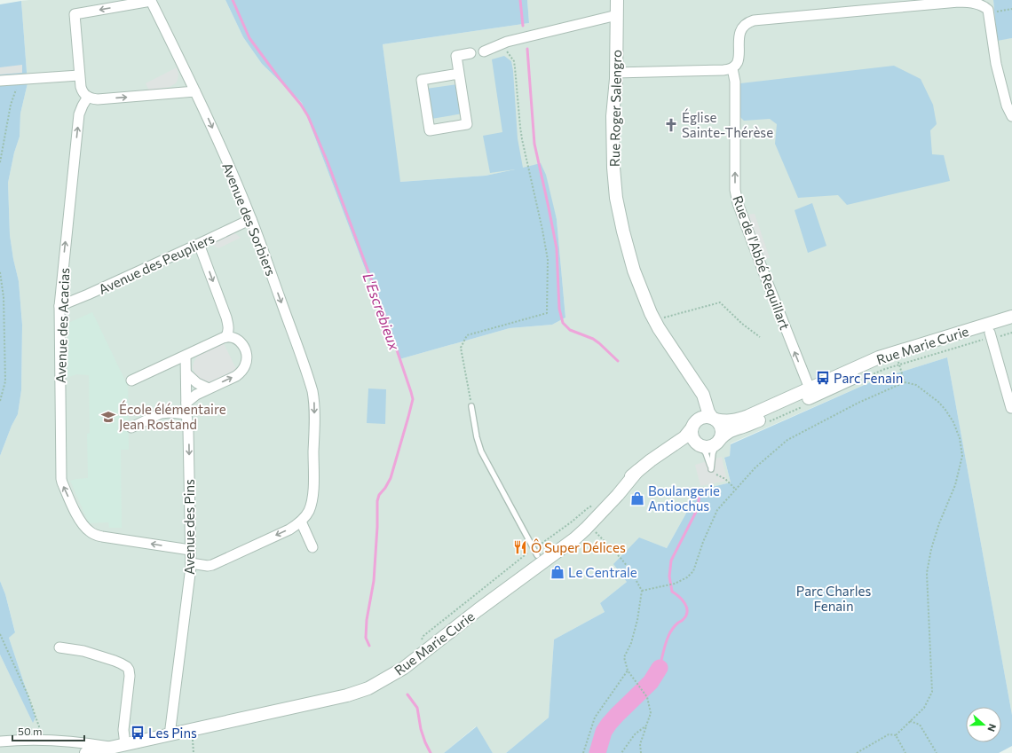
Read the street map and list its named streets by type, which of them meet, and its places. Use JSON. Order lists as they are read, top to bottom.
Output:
{
  "streets": {
    "street": [
      "Rue Roger Salengro",
      "Avenue des Sorbiers",
      "Rue de l'Abbé Requillart",
      "Avenue des Peupliers",
      "Avenue des Acacias",
      "Rue Marie Curie",
      "Avenue des Pins"
    ]
  },
  "crossings": [
    ["Rue Roger Salengro", "Rue Marie Curie"],
    ["Avenue des Sorbiers", "Avenue des Peupliers"],
    ["Avenue des Sorbiers", "Avenue des Pins"],
    ["Rue de l'Abbé Requillart", "Rue Marie Curie"],
    ["Avenue des Peupliers", "Avenue des Acacias"],
    ["Avenue des Acacias", "Avenue des Pins"]
  ],
  "one_way": ["Rue de l'Abbé Requillart", "Avenue des Acacias", "Avenue des Pins"],
  "water": ["L'Escrebieux"],
  "parks": ["Parc Charles Fenain"],
  "places": {
    "church": ["Église Sainte-Thérèse"],
    "bus stop": ["Parc Fenain", "Les Pins"],
    "school or university": ["École élémentaire Jean Rostand"],
    "shop": ["Boulangerie Antiochus", "Le Centrale"],
    "restaurant": ["Ô Super Délices"]
  },
  "scale_bar": "50 m",
  "north": "right"
}
